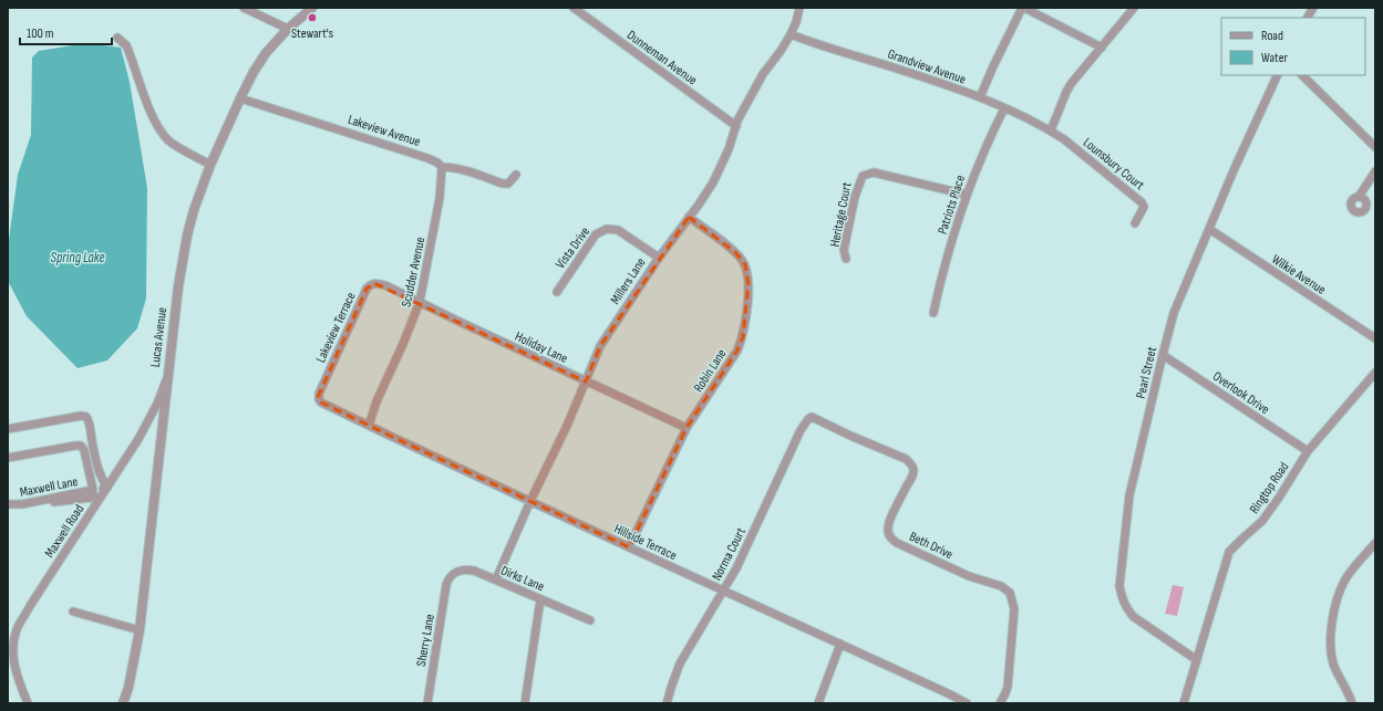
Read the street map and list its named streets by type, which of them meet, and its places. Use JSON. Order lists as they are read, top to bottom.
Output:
{
  "streets": {
    "street": [
      "Dunneman Avenue",
      "Grandview Avenue",
      "Lakeview Avenue",
      "Lounsbury Court",
      "Patriots Place",
      "Heritage Court",
      "Vista Drive",
      "Scudder Avenue",
      "Wilkie Avenue",
      "Millers Lane",
      "Lakeview Terrace",
      "Lucas Avenue",
      "Holiday Lane",
      "Robin Lane",
      "Pearl Street",
      "Overlook Drive",
      "Maxwell Lane",
      "Ringtop Road",
      "Maxwell Road",
      "Hillside Terrace",
      "Beth Drive",
      "Norma Court",
      "Dirks Lane",
      "Sherry Lane"
    ]
  },
  "crossings": [
    ["Dunneman Avenue", "Millers Lane"],
    ["Grandview Avenue", "Lounsbury Court"],
    ["Grandview Avenue", "Patriots Place"],
    ["Grandview Avenue", "Millers Lane"],
    ["Lakeview Avenue", "Scudder Avenue"],
    ["Lakeview Avenue", "Lucas Avenue"],
    ["Patriots Place", "Heritage Court"],
    ["Vista Drive", "Millers Lane"],
    ["Scudder Avenue", "Holiday Lane"],
    ["Scudder Avenue", "Hillside Terrace"],
    ["Wilkie Avenue", "Pearl Street"],
    ["Millers Lane", "Holiday Lane"],
    ["Millers Lane", "Robin Lane"],
    ["Millers Lane", "Hillside Terrace"],
    ["Millers Lane", "Dirks Lane"],
    ["Lakeview Terrace", "Holiday Lane"],
    ["Lakeview Terrace", "Hillside Terrace"],
    ["Lucas Avenue", "Maxwell Road"],
    ["Holiday Lane", "Robin Lane"],
    ["Robin Lane", "Hillside Terrace"],
    ["Pearl Street", "Overlook Drive"],
    ["Pearl Street", "Ringtop Road"],
    ["Overlook Drive", "Ringtop Road"],
    ["Maxwell Lane", "Maxwell Road"],
    ["Hillside Terrace", "Norma Court"],
    ["Beth Drive", "Norma Court"],
    ["Dirks Lane", "Sherry Lane"]
  ],
  "water": ["Spring Lake"],
  "places": ["Stewart's"],
  "legend": ["Road", "Water"],
  "scale_bar": "100 m"
}
